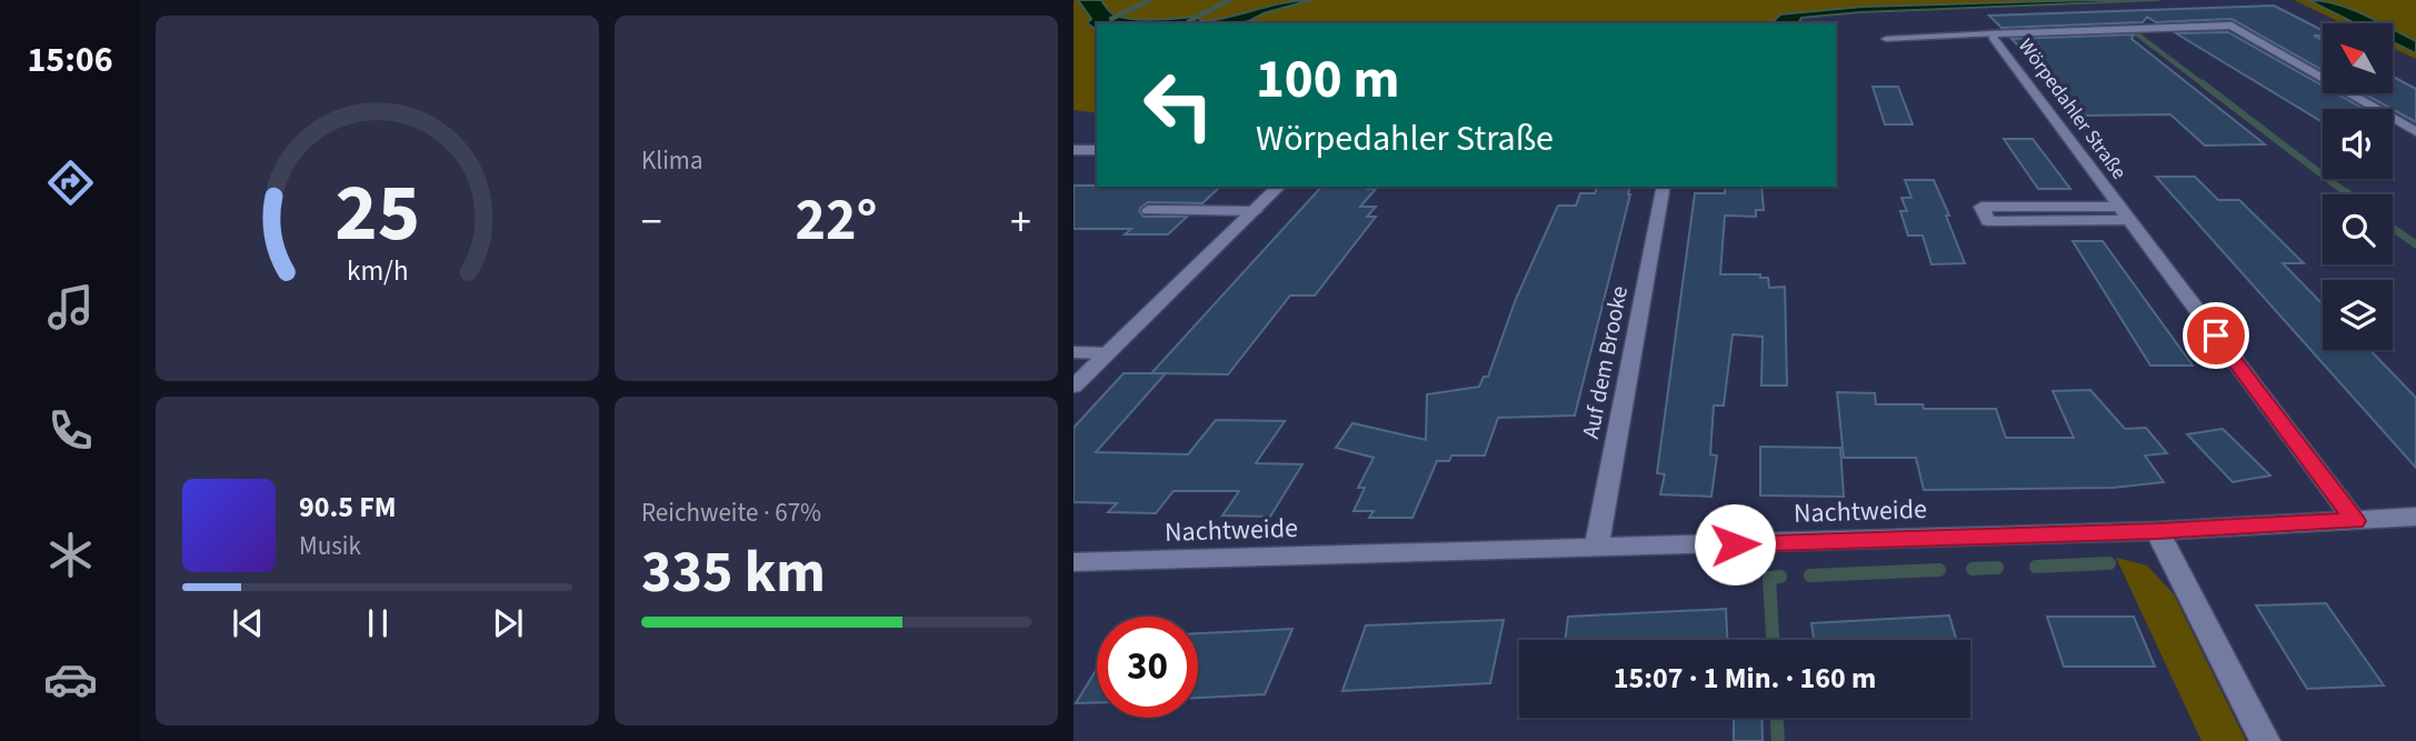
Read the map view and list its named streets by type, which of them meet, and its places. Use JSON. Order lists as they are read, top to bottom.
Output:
{
  "streets": {
    "street": ["Wörpedahler Straße", "Auf dem Brooke", "Nachtweide"]
  },
  "crossings": [
    ["Wörpedahler Straße", "Nachtweide"],
    ["Auf dem Brooke", "Nachtweide"]
  ],
  "north": "top left",
  "page": {
    "tabs": "15:06",
    "tile": [
      "Klima",
      ["Reichweite · 67%", "335 km"]
    ],
    "turn": ["100 m", "Wörpedahler Straße"],
    "heat": ["−", "22°", "+"],
    "song": ["90.5 FM", "Musik"],
    "limit": "30",
    "trip": "15:07 · 1 Min. · 160 m",
    "gauge": ["25", "km/h"]
  }
}
